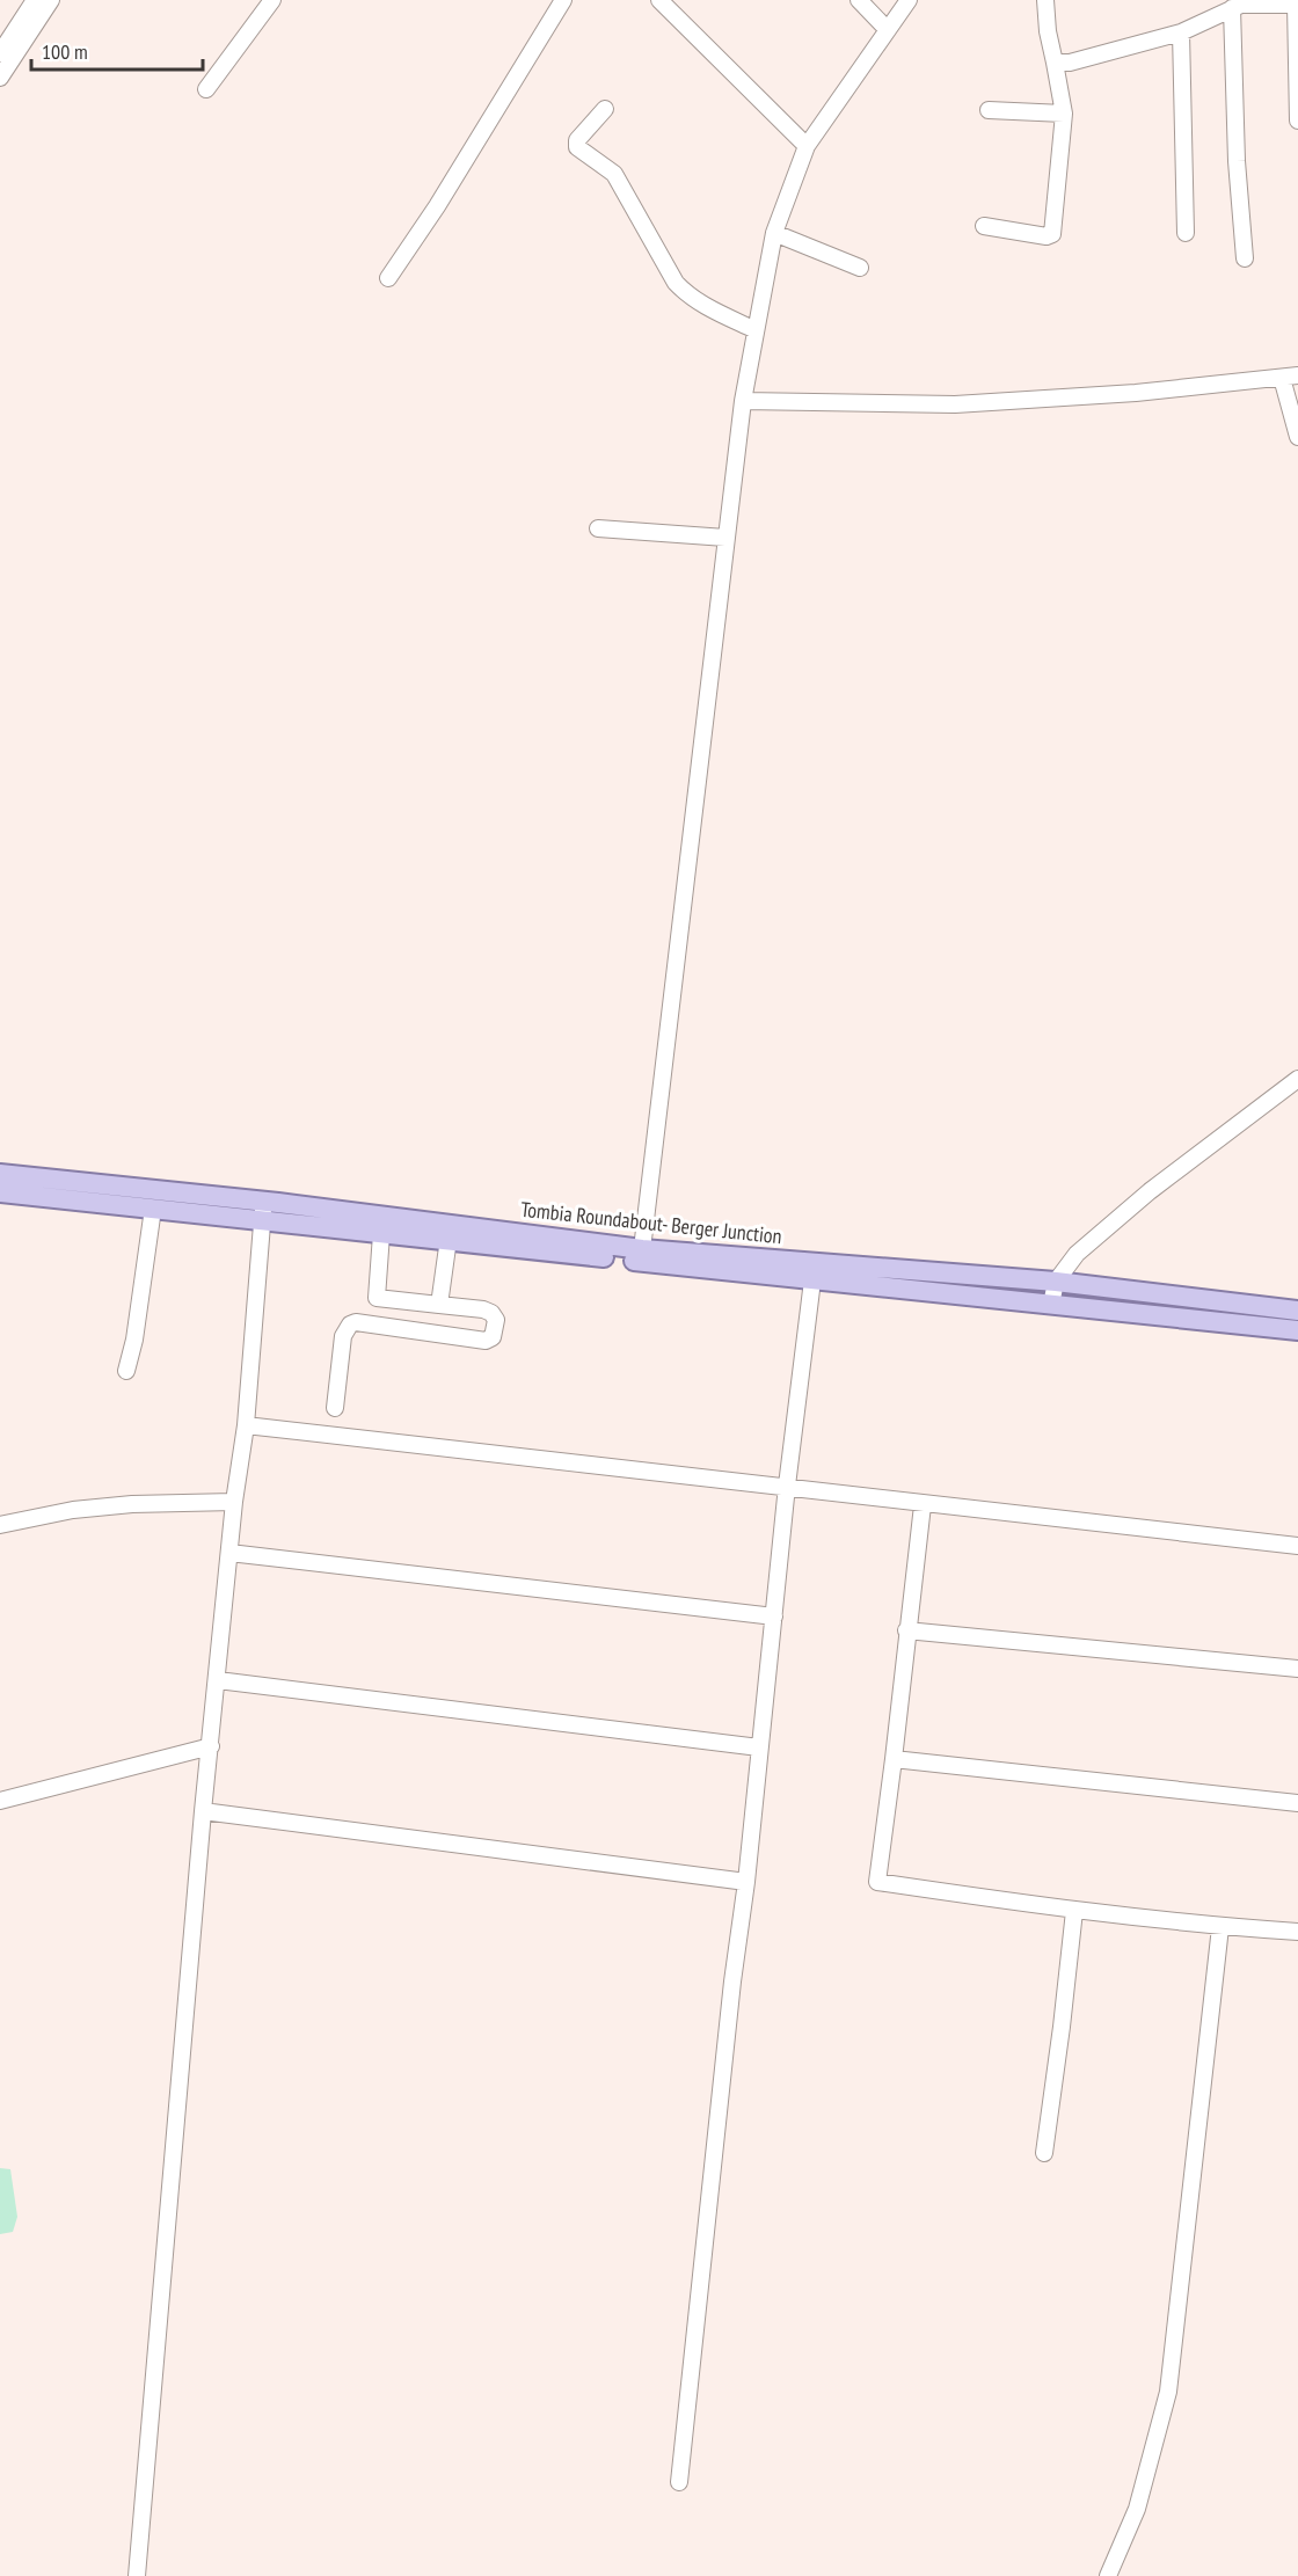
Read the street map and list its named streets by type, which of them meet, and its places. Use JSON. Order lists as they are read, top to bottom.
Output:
{
  "streets": {
    "main road": ["Tombia Roundabout- Berger Junction"]
  },
  "scale_bar": "100 m"
}
